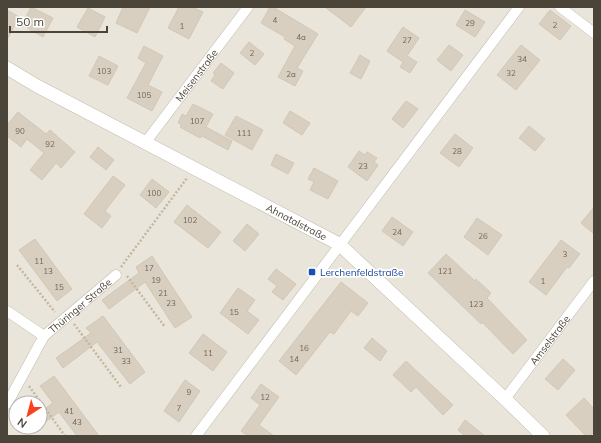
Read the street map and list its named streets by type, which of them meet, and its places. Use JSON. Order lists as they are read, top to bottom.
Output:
{
  "streets": {
    "street": [
      "Meisenstraße",
      "Ahnatalstraße",
      "Thüringer Straße",
      "Amselstraße"
    ]
  },
  "crossings": [
    ["Meisenstraße", "Ahnatalstraße"],
    ["Ahnatalstraße", "Amselstraße"]
  ],
  "places": {
    "transit": ["Lerchenfeldstraße"]
  },
  "house_numbers": [
    "4",
    "29",
    "2",
    "1",
    "4a",
    "27",
    "2",
    "34",
    "103",
    "32",
    "2a",
    "105",
    "107",
    "90",
    "111",
    "92",
    "28",
    "23",
    "100",
    "102",
    "24",
    "26",
    "3",
    "11",
    "17",
    "13",
    "121",
    "19",
    "1",
    "15",
    "21",
    "23",
    "123",
    "15",
    "16",
    "31",
    "11",
    "14",
    "33",
    "9",
    "12",
    "7",
    "41",
    "43"
  ],
  "scale_bar": "50 m",
  "north": "bottom left"
}
